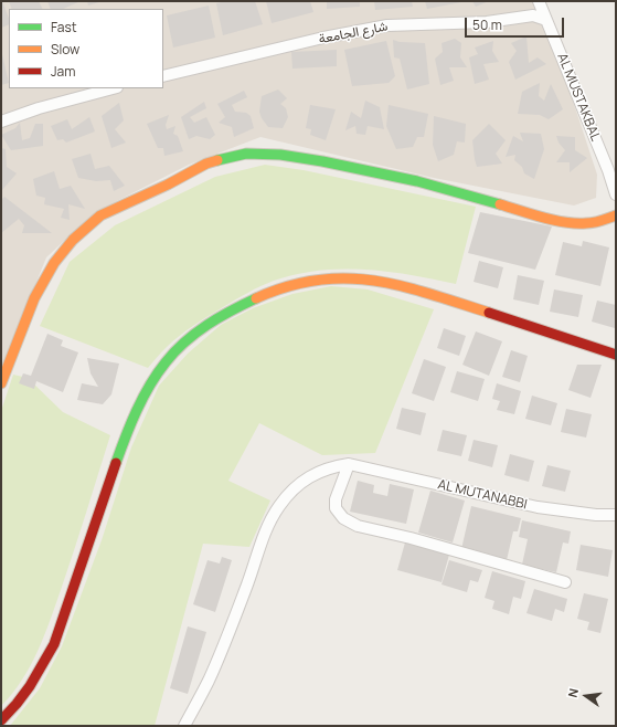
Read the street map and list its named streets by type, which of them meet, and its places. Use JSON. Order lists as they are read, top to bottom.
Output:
{
  "streets": {
    "street": ["شارع الجامعة", "AL MUSTAKBAL", "AL MUTANABBI"]
  },
  "crossings": [
    ["شارع الجامعة", "AL MUSTAKBAL"]
  ],
  "legend": ["Fast", "Slow", "Jam"],
  "scale_bar": "50 m",
  "north": "left"
}
